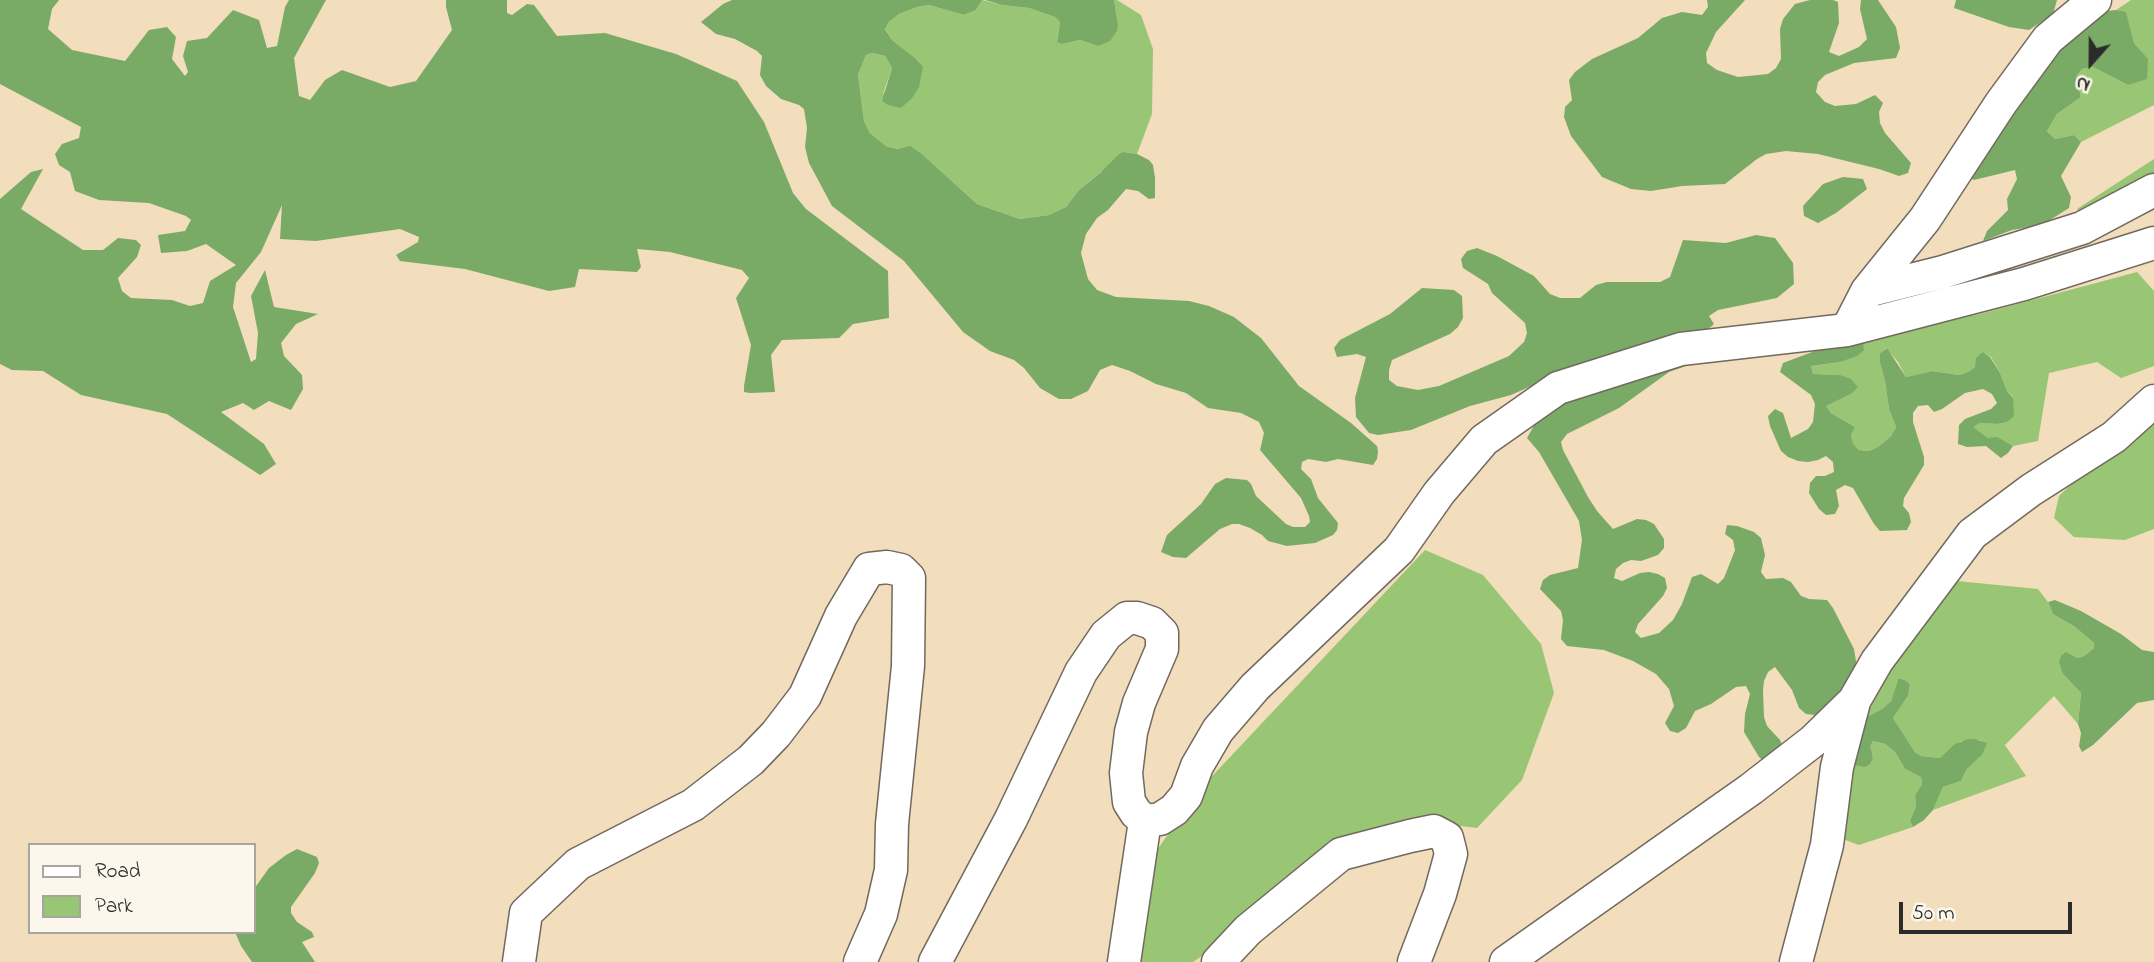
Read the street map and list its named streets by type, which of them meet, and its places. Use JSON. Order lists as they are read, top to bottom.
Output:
{
  "legend": ["Road", "Park"],
  "scale_bar": "50 m",
  "north": "bottom"
}
